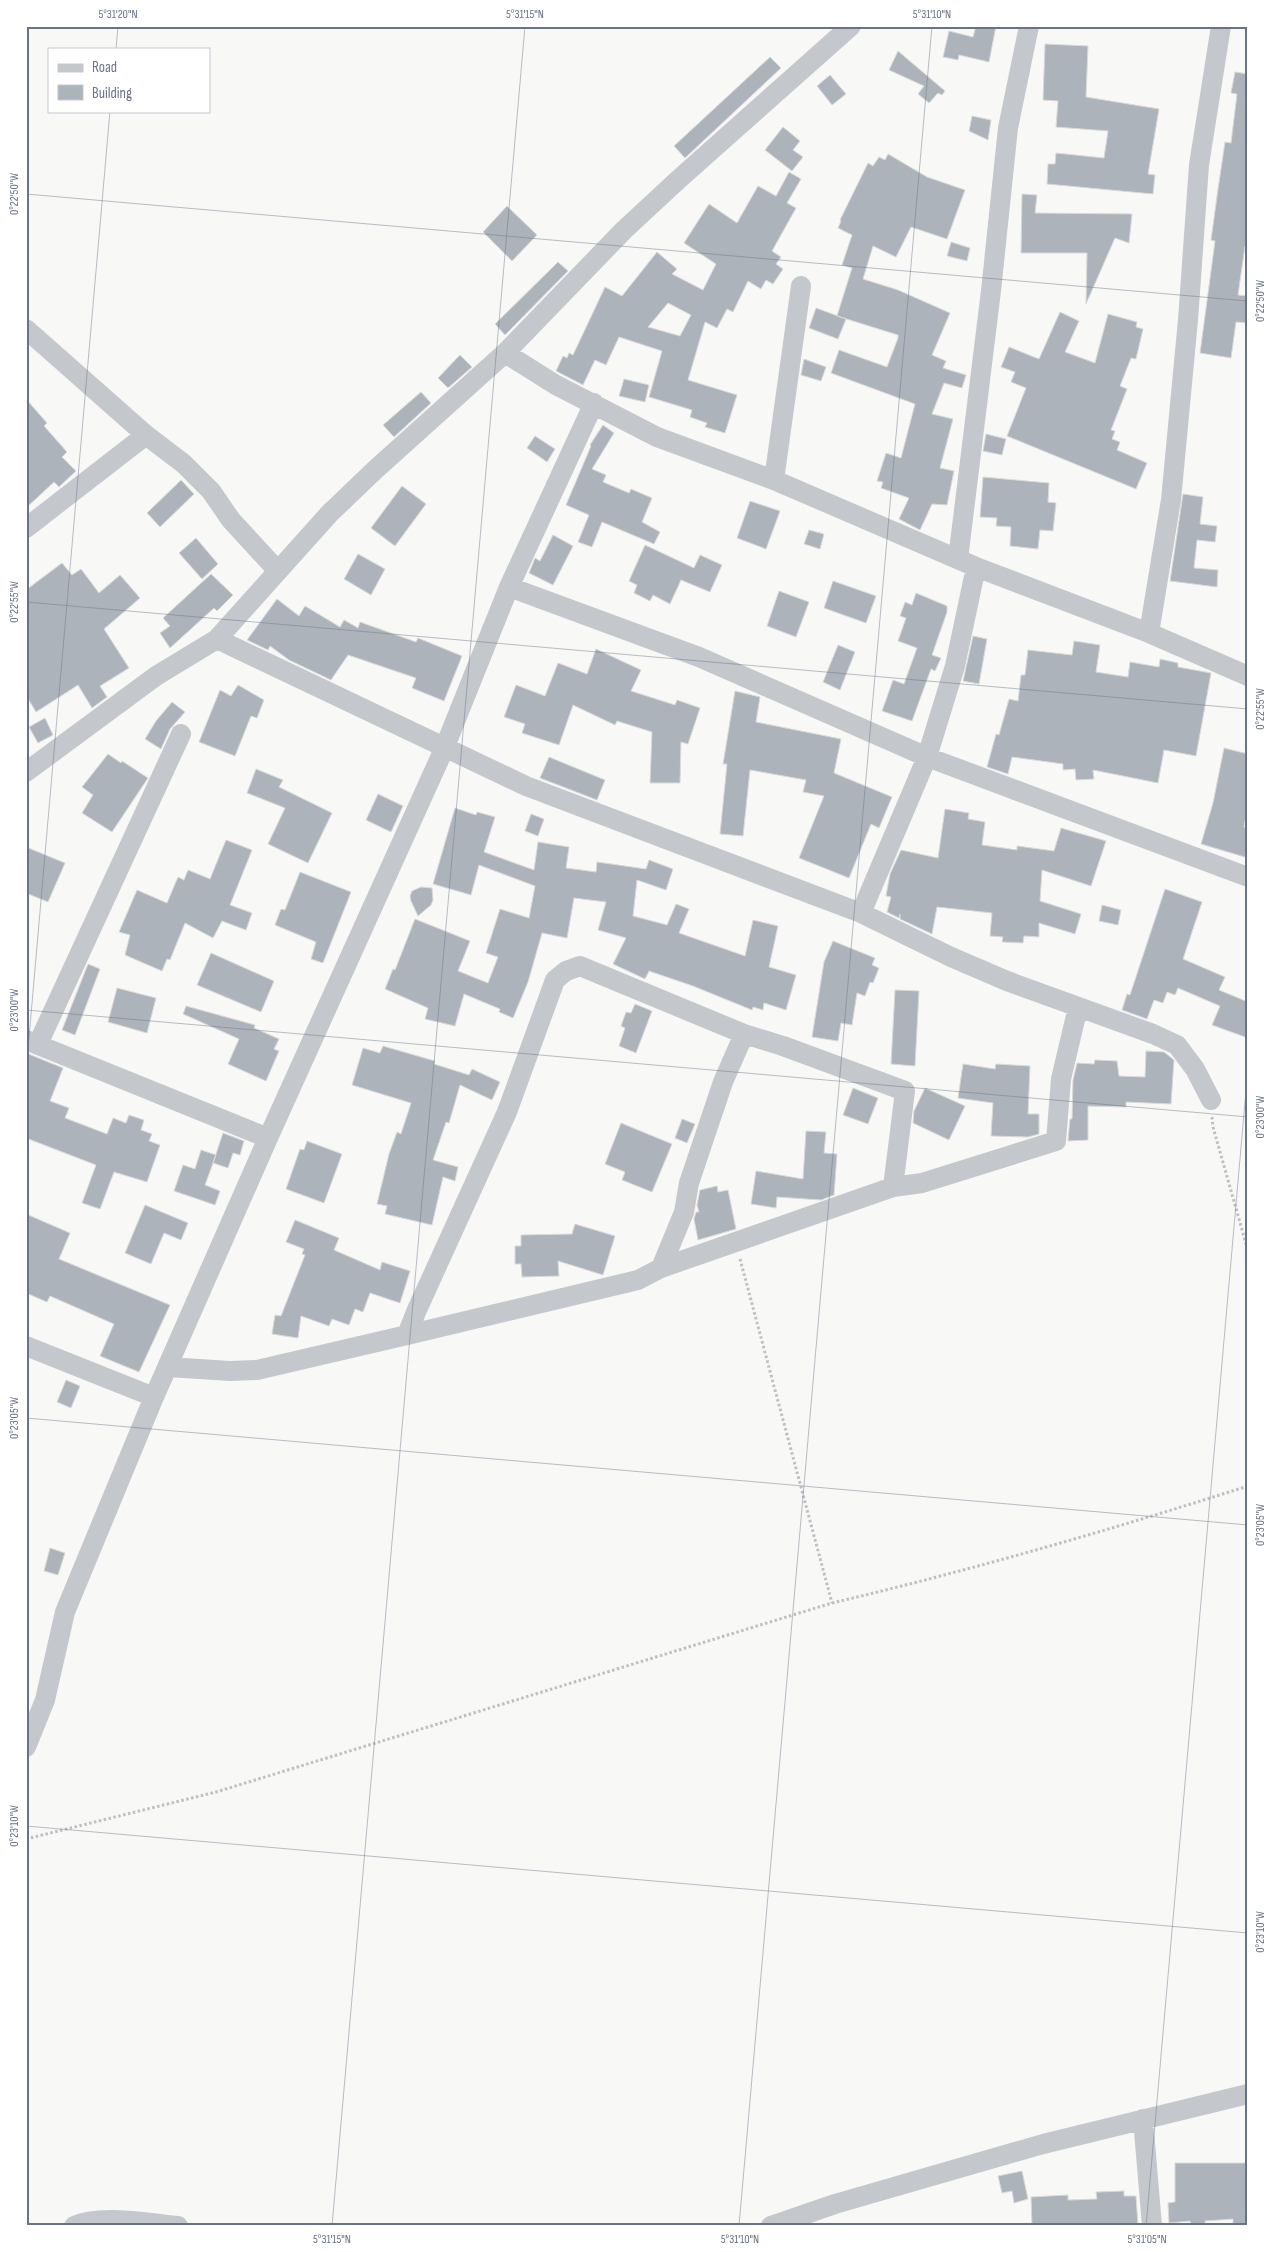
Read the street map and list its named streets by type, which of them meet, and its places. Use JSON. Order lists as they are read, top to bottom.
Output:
{
  "legend": ["Road", "Building"],
  "coordinates": [
    "5°31'20\"N",
    "5°31'15\"N",
    "5°31'10\"N",
    "0°22'50\"W",
    "0°22'55\"W",
    "0°23'00\"W",
    "0°23'05\"W",
    "0°23'10\"W",
    "5°31'05\"N"
  ]
}
